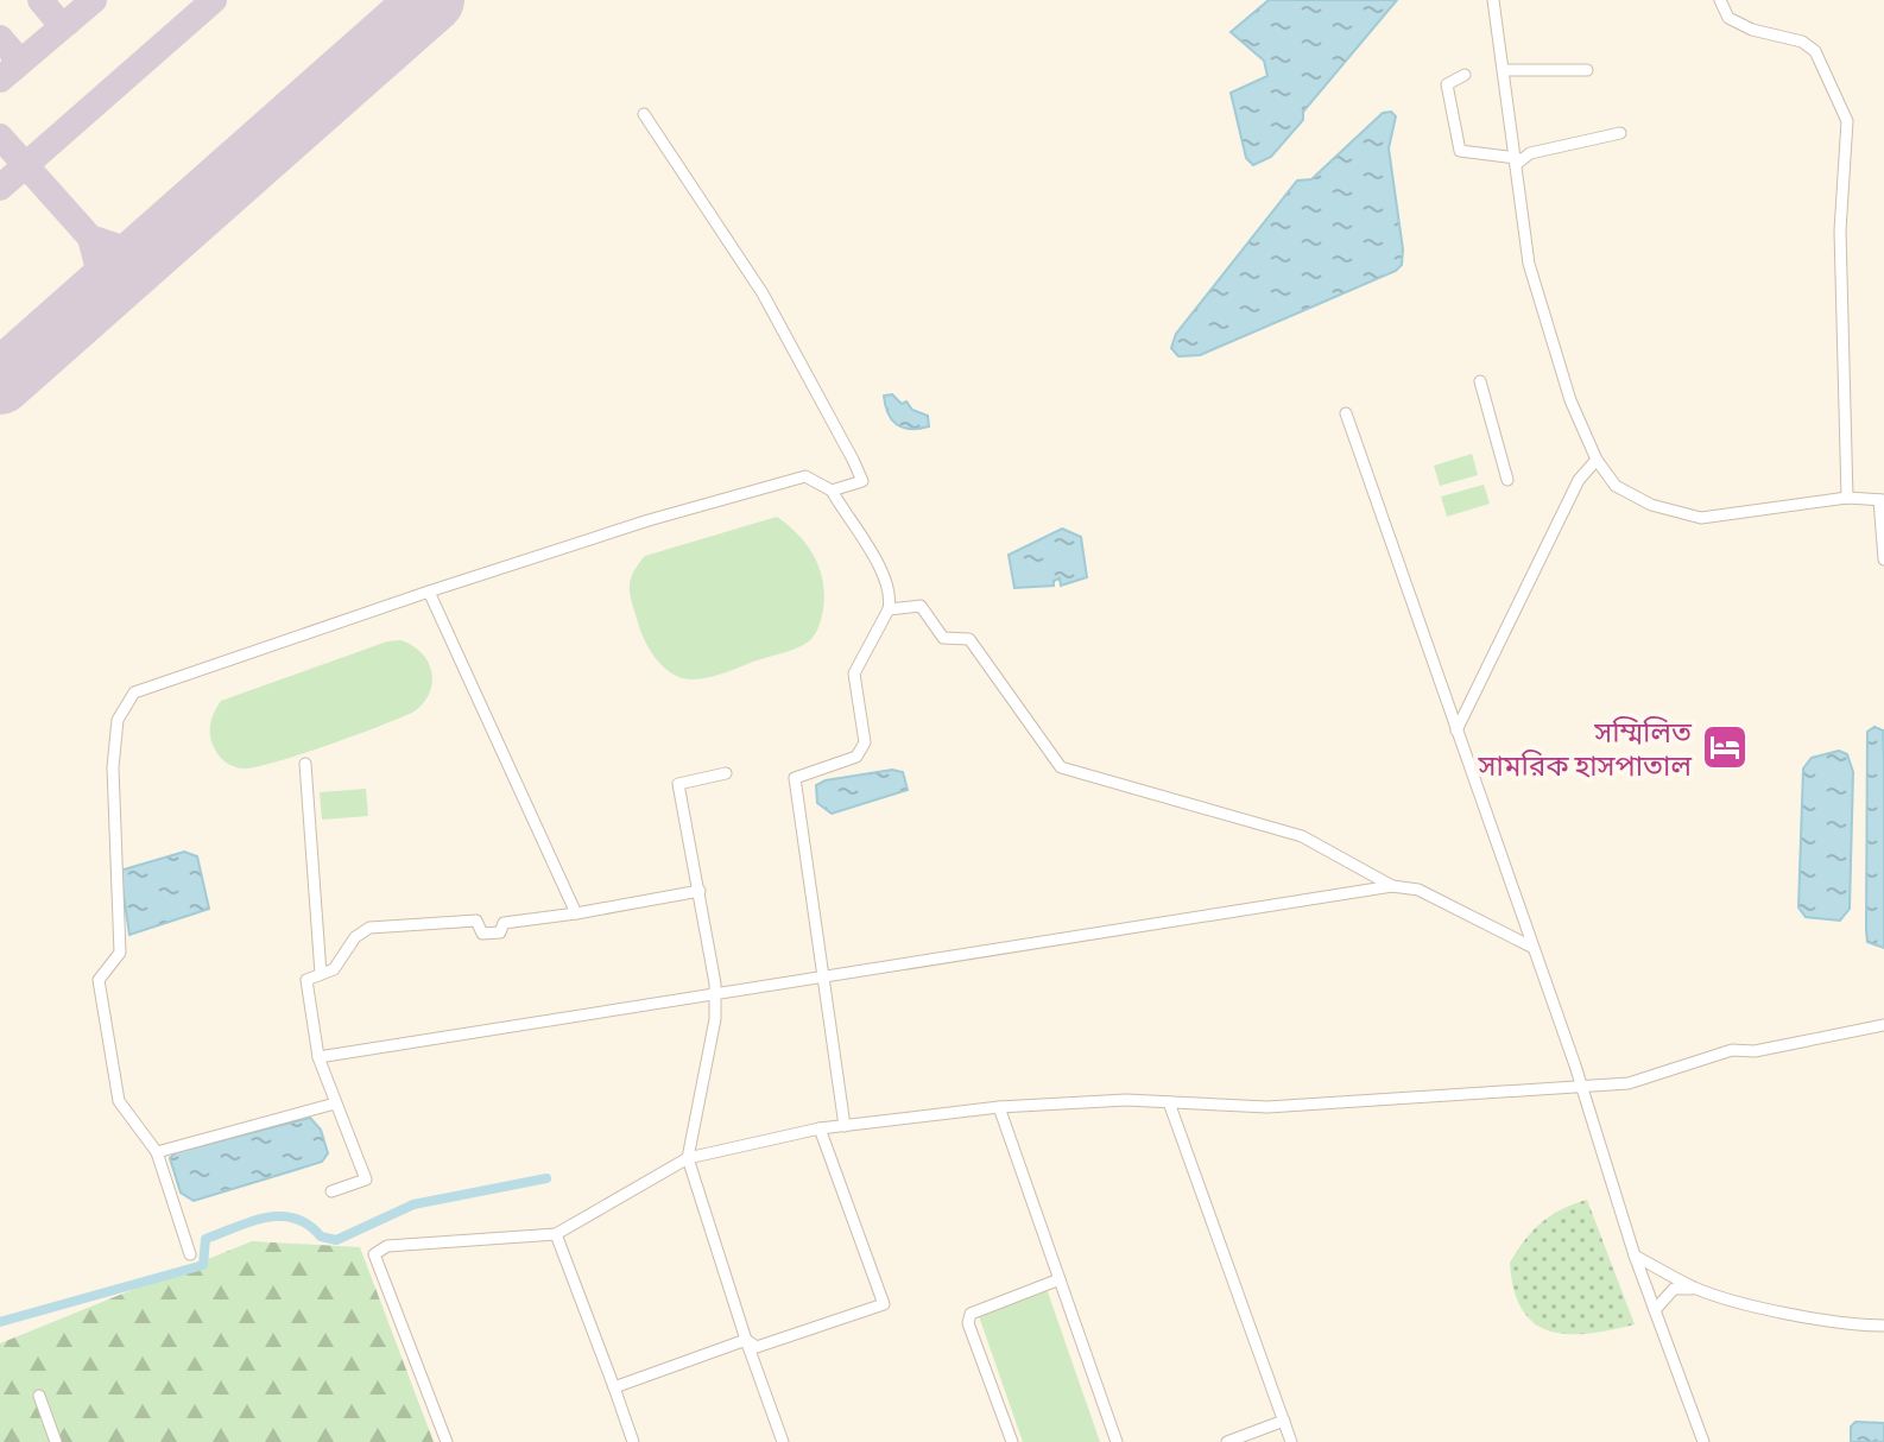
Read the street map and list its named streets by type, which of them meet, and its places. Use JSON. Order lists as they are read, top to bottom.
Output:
{
  "places": {
    "hotel": ["সম্মিলিত সামরিক হাসপাতাল"]
  }
}
